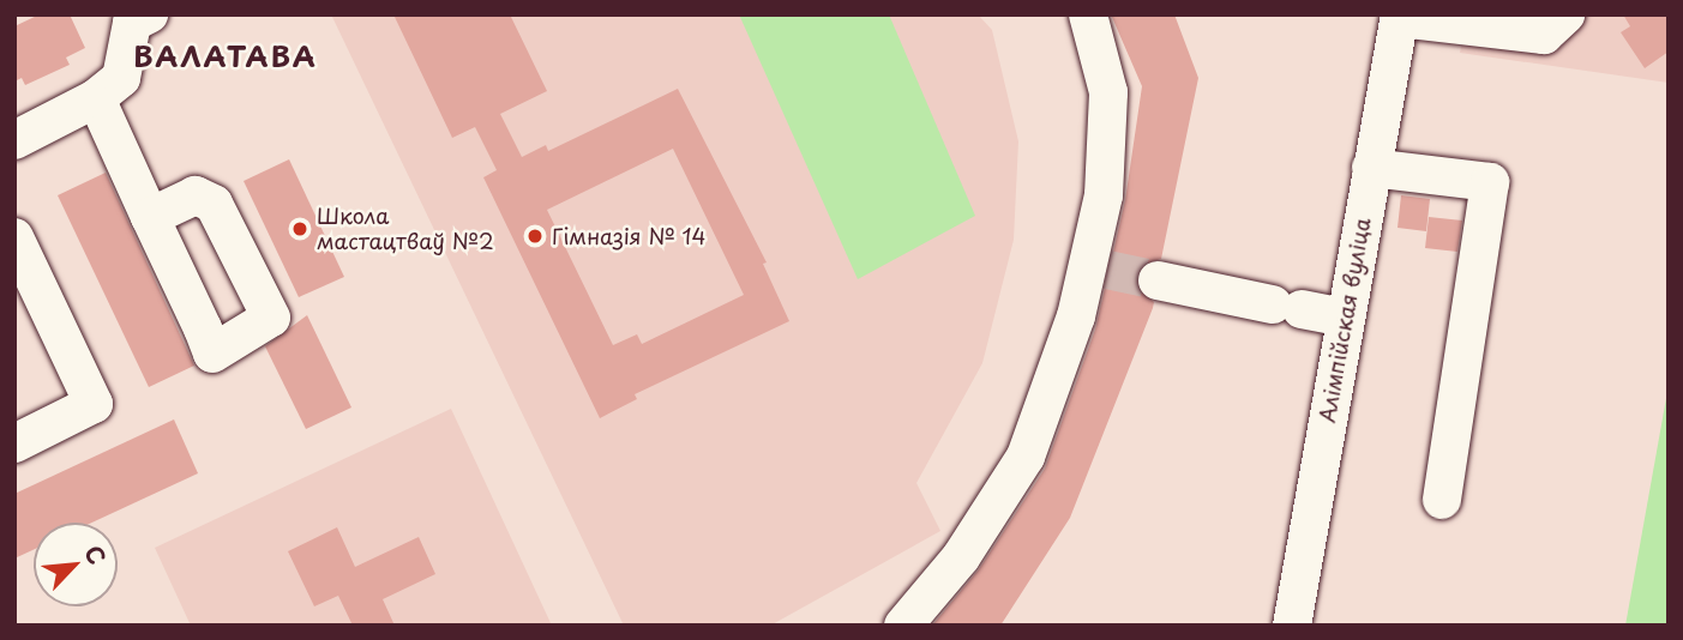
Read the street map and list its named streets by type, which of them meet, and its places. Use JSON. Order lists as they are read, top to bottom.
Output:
{
  "streets": {
    "street": ["Алімпійская вуліца"]
  },
  "districts": ["ВАЛАТАВА"],
  "places": ["Школа мастацтваў №2", "Гімназія № 14"],
  "north": "top right"
}
